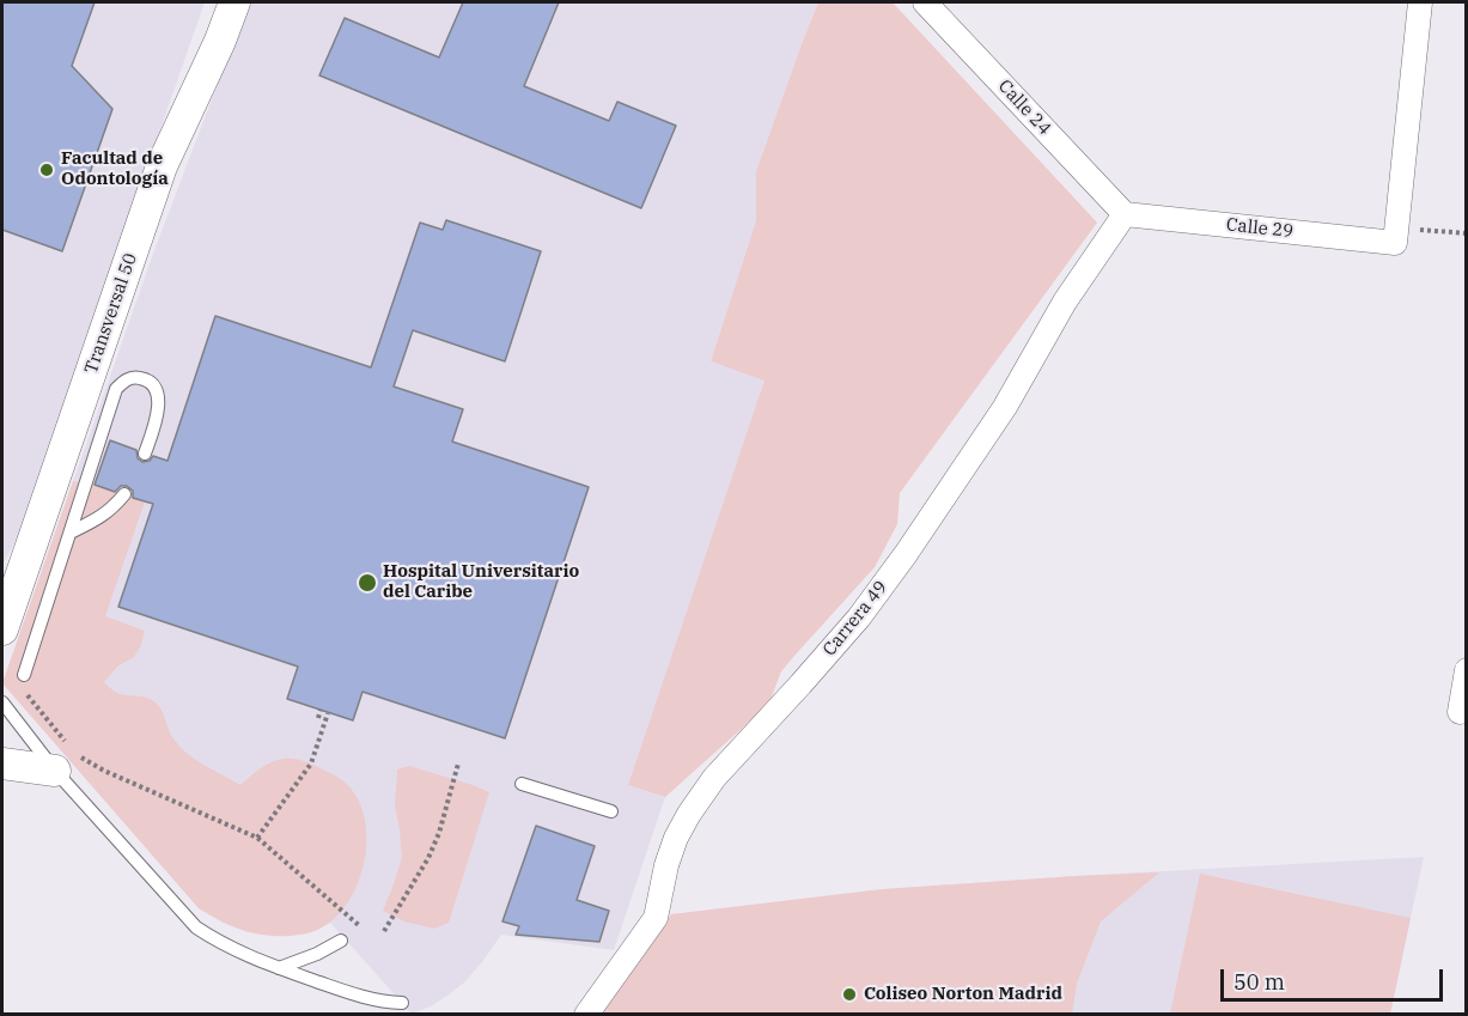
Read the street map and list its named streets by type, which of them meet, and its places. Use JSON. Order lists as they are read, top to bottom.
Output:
{
  "streets": {
    "street": [
      "Calle 24",
      "Calle 29",
      "Transversal 50",
      "Carrera 49"
    ]
  },
  "crossings": [
    ["Calle 24", "Calle 29"],
    ["Calle 24", "Carrera 49"],
    ["Calle 29", "Carrera 49"]
  ],
  "places": ["Facultad de Odontología", "Hospital Universitario del Caribe", "Coliseo Norton Madrid"],
  "scale_bar": "50 m"
}
